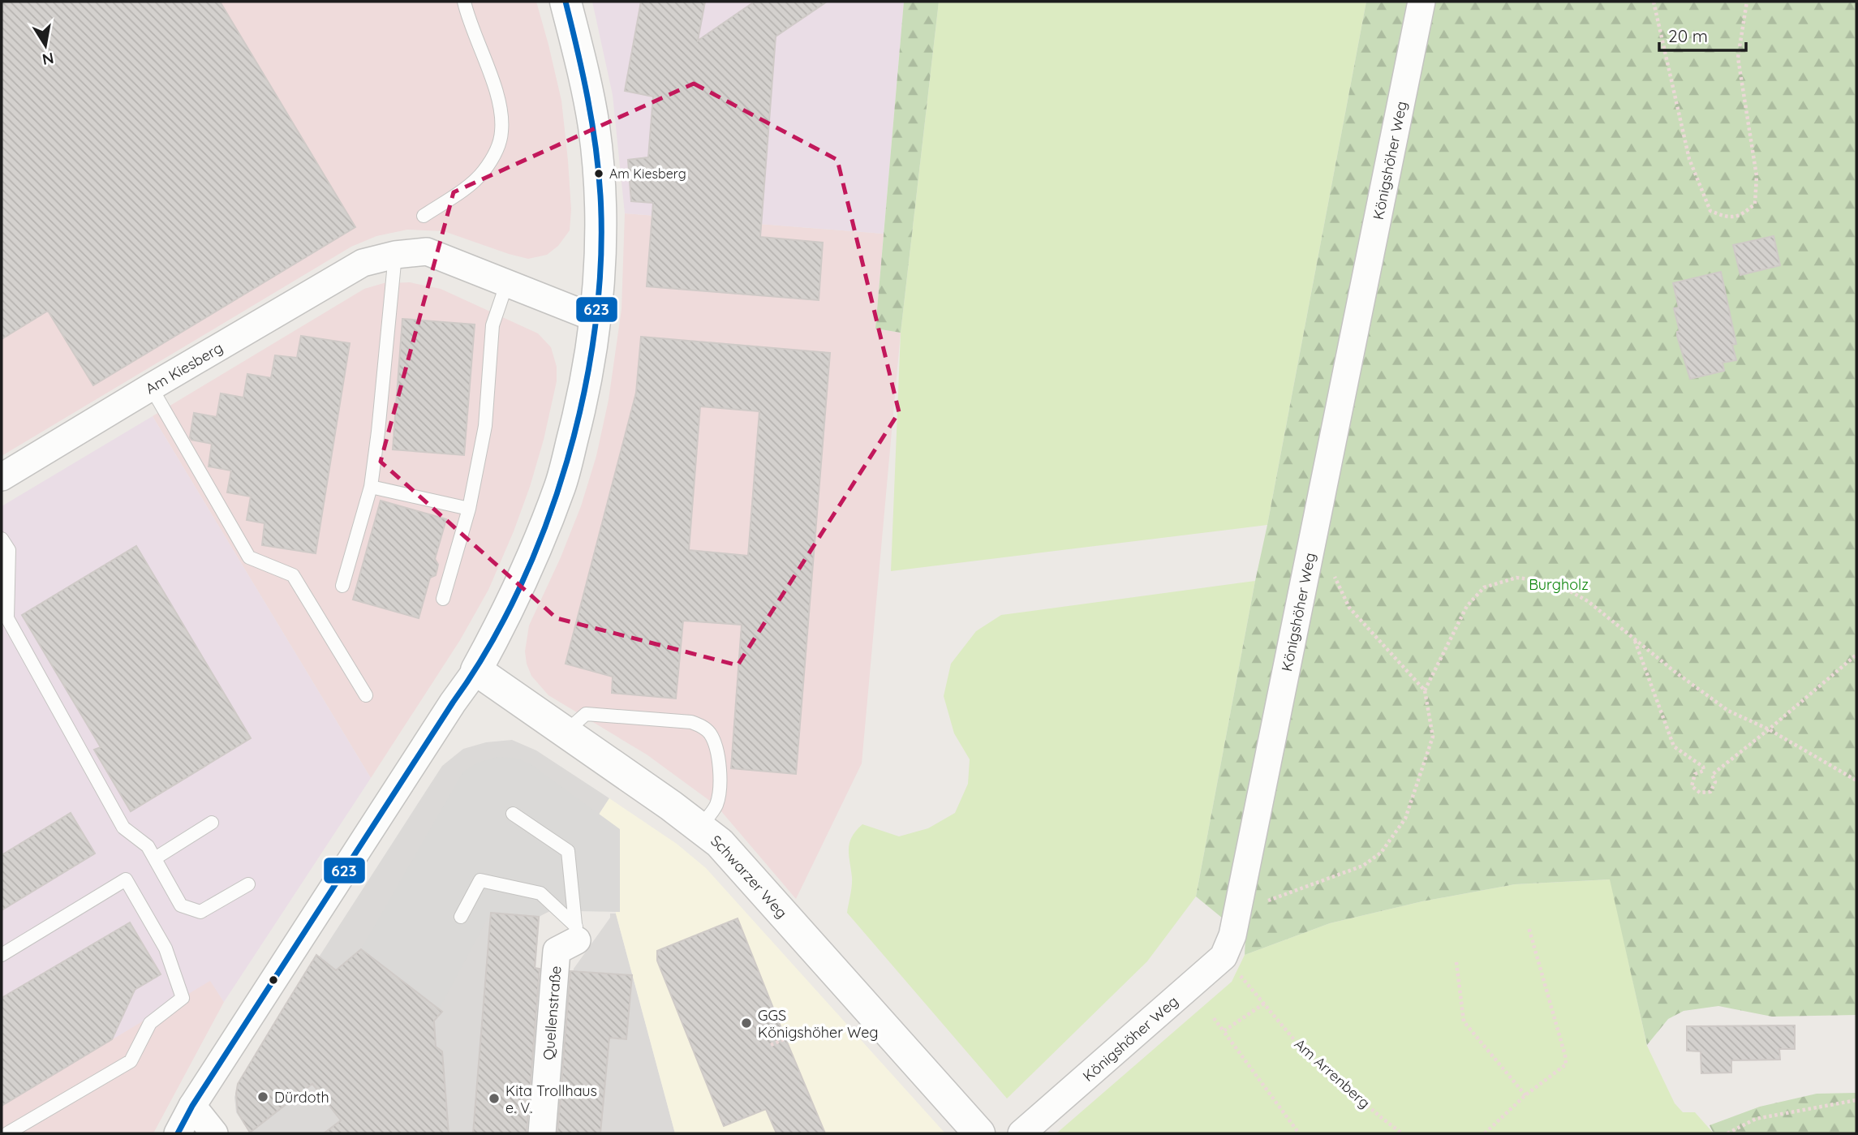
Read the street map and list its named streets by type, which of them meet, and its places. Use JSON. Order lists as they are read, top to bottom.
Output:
{
  "streets": {
    "street": [
      "Königshöher Weg",
      "Am Kiesberg",
      "Schwarzer Weg",
      "Quellenstraße"
    ],
    "path": ["Am Arrenberg"]
  },
  "crossings": [
    ["Königshöher Weg", "Am Arrenberg"]
  ],
  "parks": ["Burgholz"],
  "places": [
    "Am Kiesberg",
    "GGS Königshöher Weg",
    "Dürdoth",
    "Kita Trollhaus e. V."
  ],
  "lines": ["transit line 623"],
  "scale_bar": "20 m",
  "north": "bottom"
}
